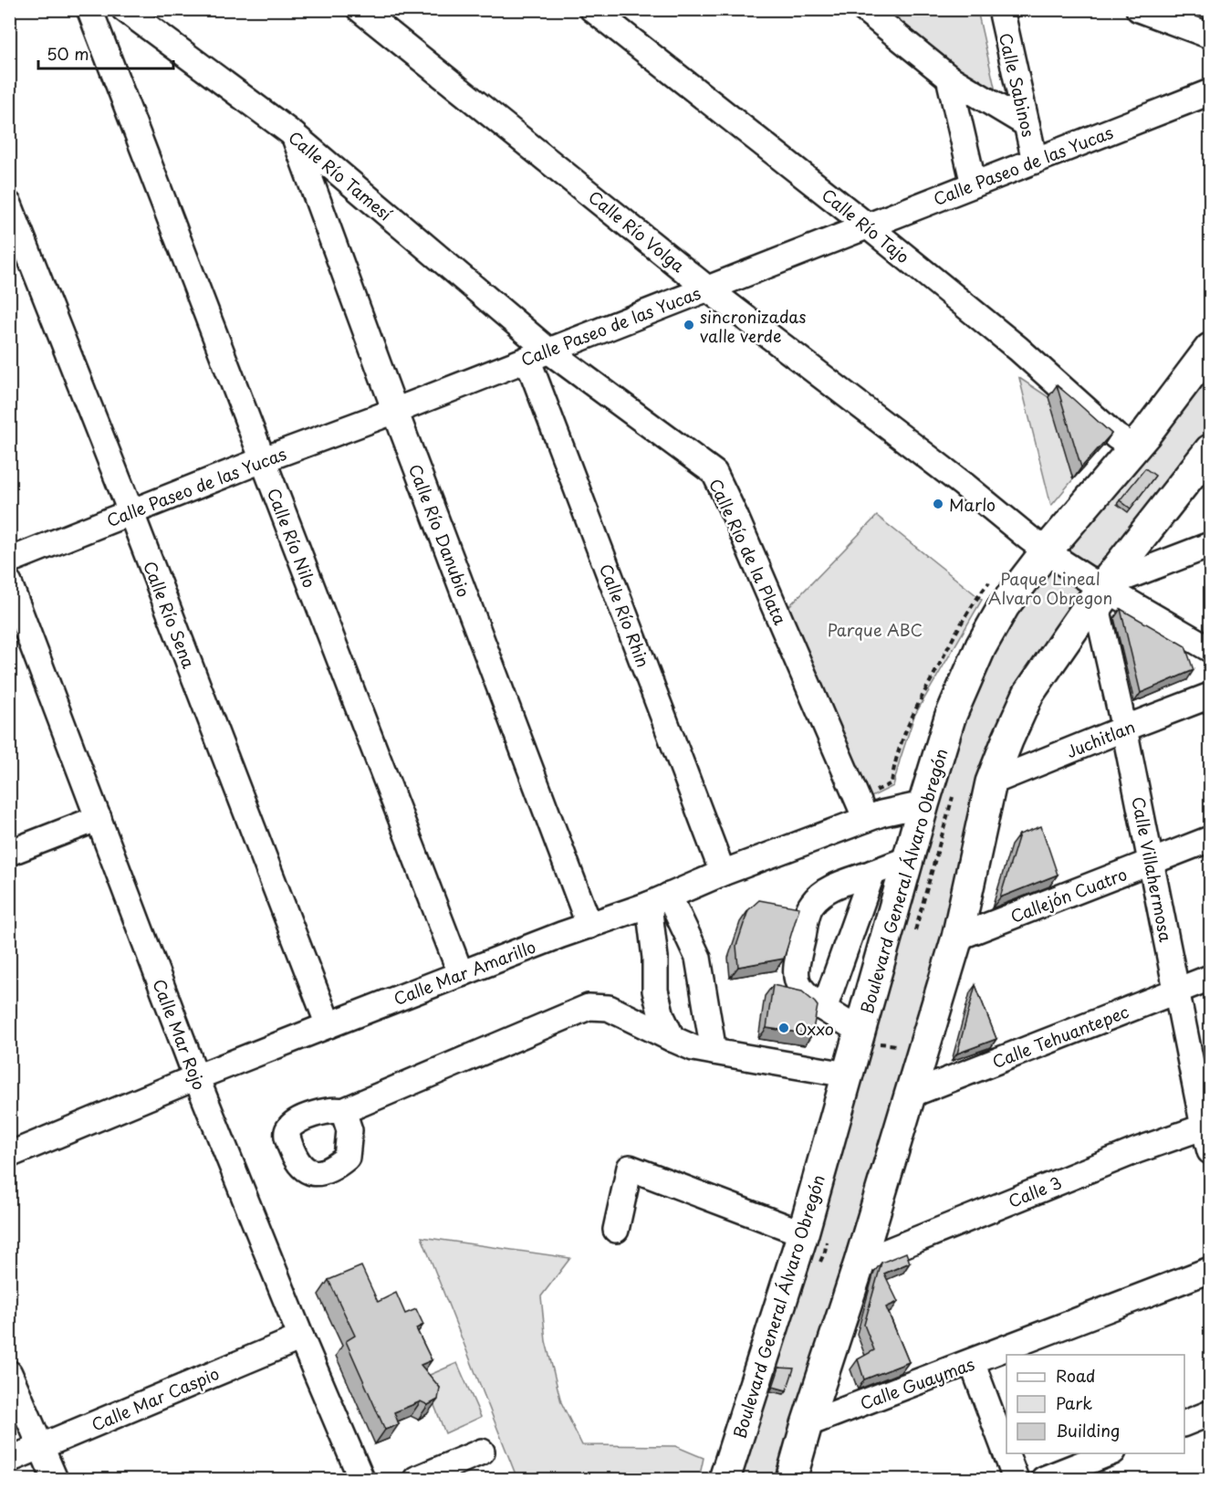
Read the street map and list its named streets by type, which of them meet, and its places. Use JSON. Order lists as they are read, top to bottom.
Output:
{
  "streets": {
    "main road": ["Boulevard General Álvaro Obregón"],
    "street": [
      "Calle Sabinos",
      "Calle Paseo de las Yucas",
      "Calle Río Tamesí",
      "Calle Río Tajo",
      "Calle Río Volga",
      "Calle Río Danubio",
      "Calle Río Nilo",
      "Calle Río de la Plata",
      "Calle Río Sena",
      "Calle Río Rhin",
      "Juchitlan",
      "Calle Villahermosa",
      "Callejón Cuatro",
      "Calle Mar Amarillo",
      "Calle Mar Rojo",
      "Calle Tehuantepec",
      "Calle 3",
      "Calle Guaymas",
      "Calle Mar Caspio"
    ]
  },
  "crossings": [
    ["Calle Sabinos", "Calle Paseo de las Yucas"],
    ["Calle Paseo de las Yucas", "Calle Río Tamesí"],
    ["Calle Paseo de las Yucas", "Calle Río Tajo"],
    ["Calle Paseo de las Yucas", "Calle Río Volga"],
    ["Calle Paseo de las Yucas", "Calle Río Danubio"],
    ["Calle Paseo de las Yucas", "Calle Río Nilo"],
    ["Calle Paseo de las Yucas", "Calle Río de la Plata"],
    ["Calle Paseo de las Yucas", "Calle Río Sena"],
    ["Calle Paseo de las Yucas", "Calle Río Rhin"],
    ["Calle Río Tamesí", "Calle Río Danubio"],
    ["Calle Río Tamesí", "Calle Río de la Plata"],
    ["Calle Río Tamesí", "Calle Río Rhin"],
    ["Calle Río Tajo", "Boulevard General Álvaro Obregón"],
    ["Calle Río Volga", "Calle Villahermosa"],
    ["Calle Río Volga", "Boulevard General Álvaro Obregón"],
    ["Calle Río Danubio", "Calle Mar Amarillo"],
    ["Calle Río Nilo", "Calle Mar Amarillo"],
    ["Calle Río de la Plata", "Calle Río Rhin"],
    ["Calle Río de la Plata", "Calle Mar Amarillo"],
    ["Calle Río Sena", "Calle Mar Amarillo"],
    ["Calle Río Rhin", "Calle Mar Amarillo"],
    ["Juchitlan", "Calle Villahermosa"],
    ["Calle Villahermosa", "Callejón Cuatro"],
    ["Calle Villahermosa", "Calle Tehuantepec"],
    ["Calle Villahermosa", "Calle 3"],
    ["Boulevard General Álvaro Obregón", "Calle Mar Amarillo"],
    ["Calle Mar Amarillo", "Calle Mar Rojo"],
    ["Calle Mar Rojo", "Calle Mar Caspio"]
  ],
  "parks": ["Paque Lineal Alvaro Obregon", "Parque ABC"],
  "places": ["sincronizadas valle verde", "Marlo", "Oxxo"],
  "legend": ["Road", "Park", "Building"],
  "scale_bar": "50 m"
}
